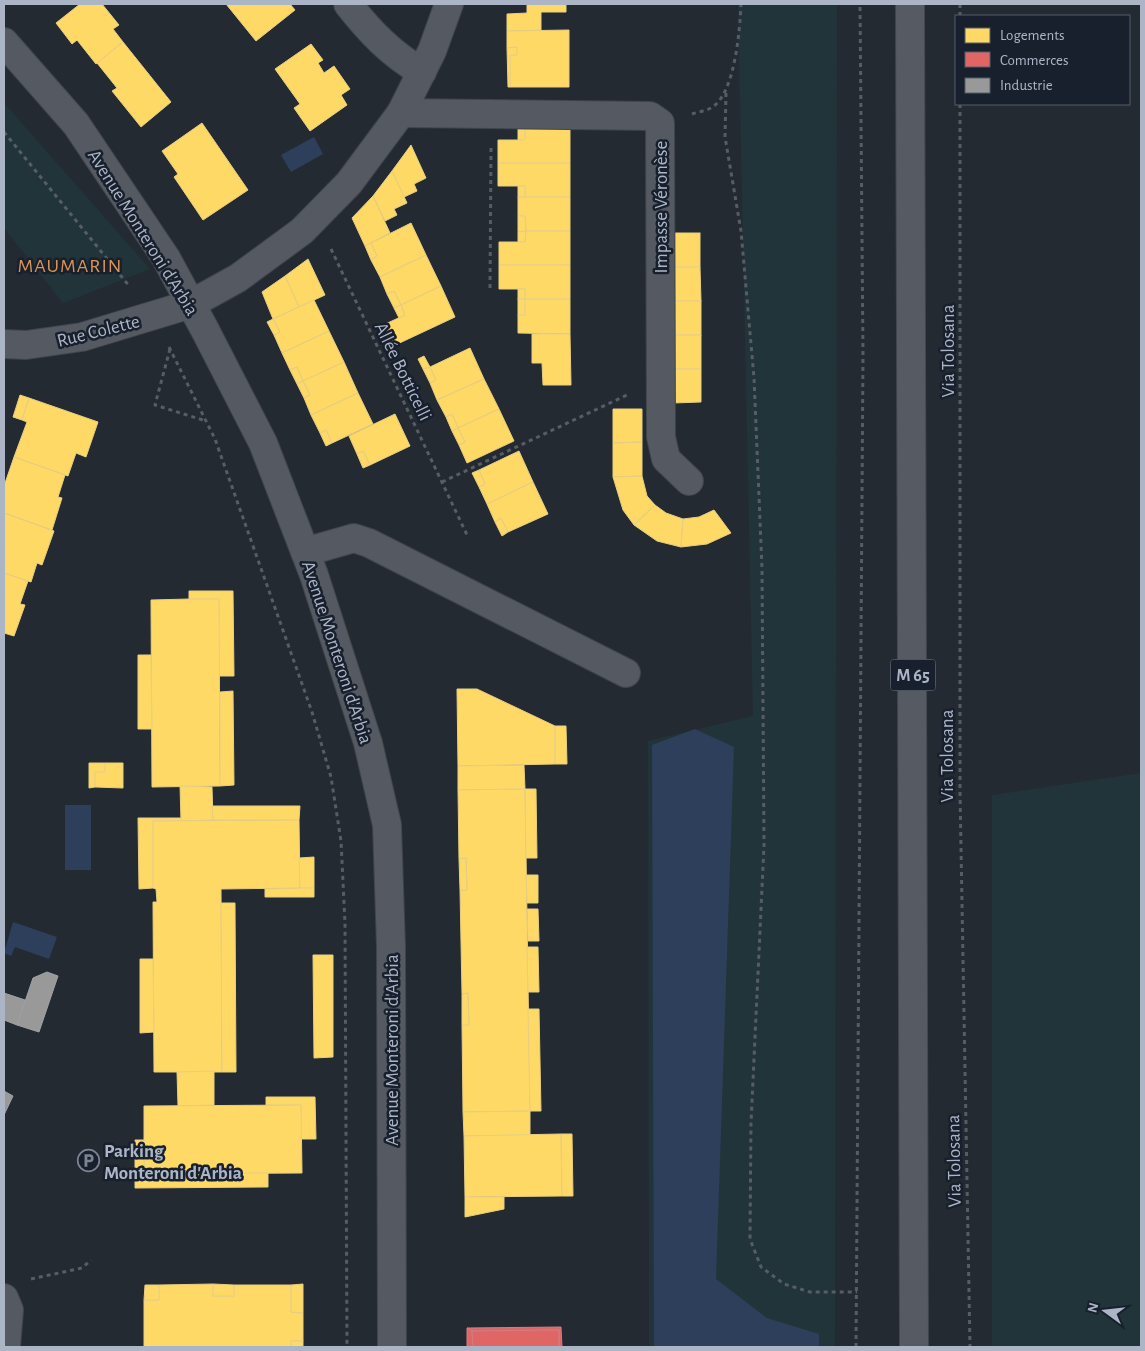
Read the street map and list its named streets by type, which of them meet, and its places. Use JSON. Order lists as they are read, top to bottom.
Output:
{
  "streets": {
    "main road": ["M 65"],
    "street": ["Impasse Véronèse", "Avenue Monteroni d'Arbia", "Rue Colette"],
    "path": ["Via Tolosana", "Allée Botticelli"]
  },
  "crossings": [
    ["Impasse Véronèse", "Rue Colette"],
    ["Avenue Monteroni d'Arbia", "Rue Colette"],
    ["Rue Colette", "Allée Botticelli"]
  ],
  "districts": ["MAUMARIN"],
  "places": {
    "parking": ["Parking Monteroni d'Arbia"]
  },
  "legend": ["Logements", "Commerces", "Industrie"],
  "north": "left"
}
